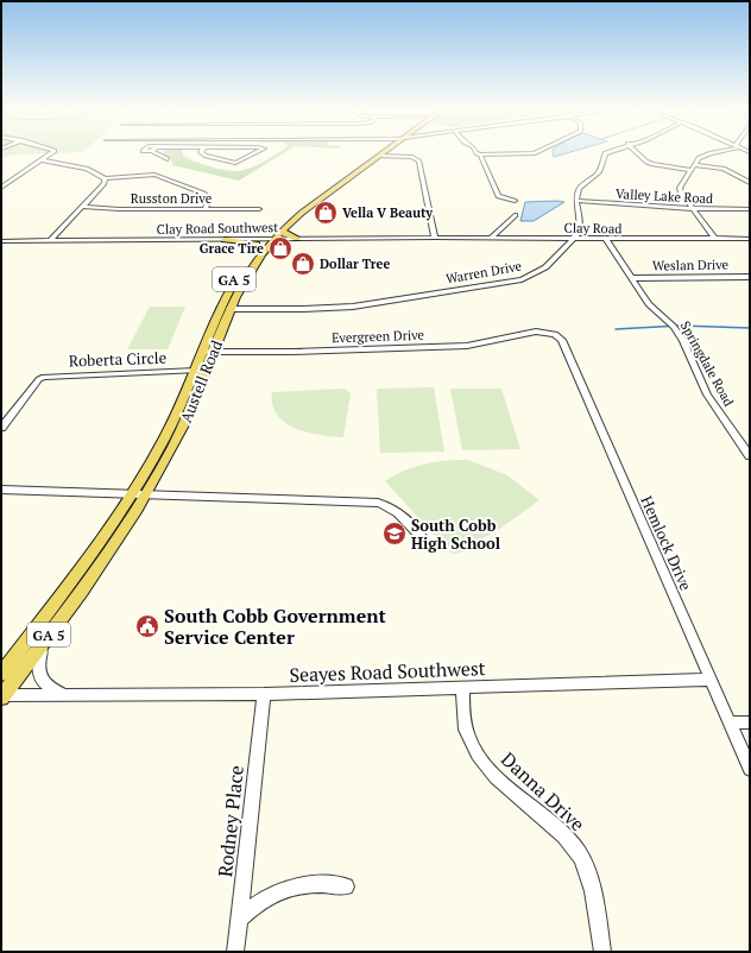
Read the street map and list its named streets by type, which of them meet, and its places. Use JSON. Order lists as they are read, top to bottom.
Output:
{
  "streets": {
    "main road": ["GA 5", "Austell Road"],
    "street": [
      "Valley Lake Road",
      "Russton Drive",
      "Clay Road Southwest",
      "Clay Road",
      "Weslan Drive",
      "Warren Drive",
      "Evergreen Drive",
      "Roberta Circle",
      "Springdale Road",
      "Hemlock Drive",
      "Seayes Road Southwest",
      "Danna Drive",
      "Rodney Place"
    ]
  },
  "crossings": [
    ["Valley Lake Road", "Warren Drive"],
    ["Clay Road Southwest", "Clay Road"],
    ["Clay Road Southwest", "Austell Road"],
    ["Clay Road", "Warren Drive"],
    ["Clay Road", "Springdale Road"],
    ["Weslan Drive", "Springdale Road"],
    ["Warren Drive", "Austell Road"],
    ["Evergreen Drive", "Austell Road"],
    ["Evergreen Drive", "Hemlock Drive"],
    ["Roberta Circle", "Austell Road"],
    ["Austell Road", "Seayes Road Southwest"],
    ["Hemlock Drive", "Seayes Road Southwest"],
    ["Seayes Road Southwest", "Danna Drive"],
    ["Seayes Road Southwest", "Rodney Place"]
  ],
  "places": {
    "shop": ["Vella V Beauty", "Grace Tire", "Dollar Tree"],
    "school or university": ["South Cobb High School"],
    "public building": ["South Cobb Government Service Center"]
  }
}
